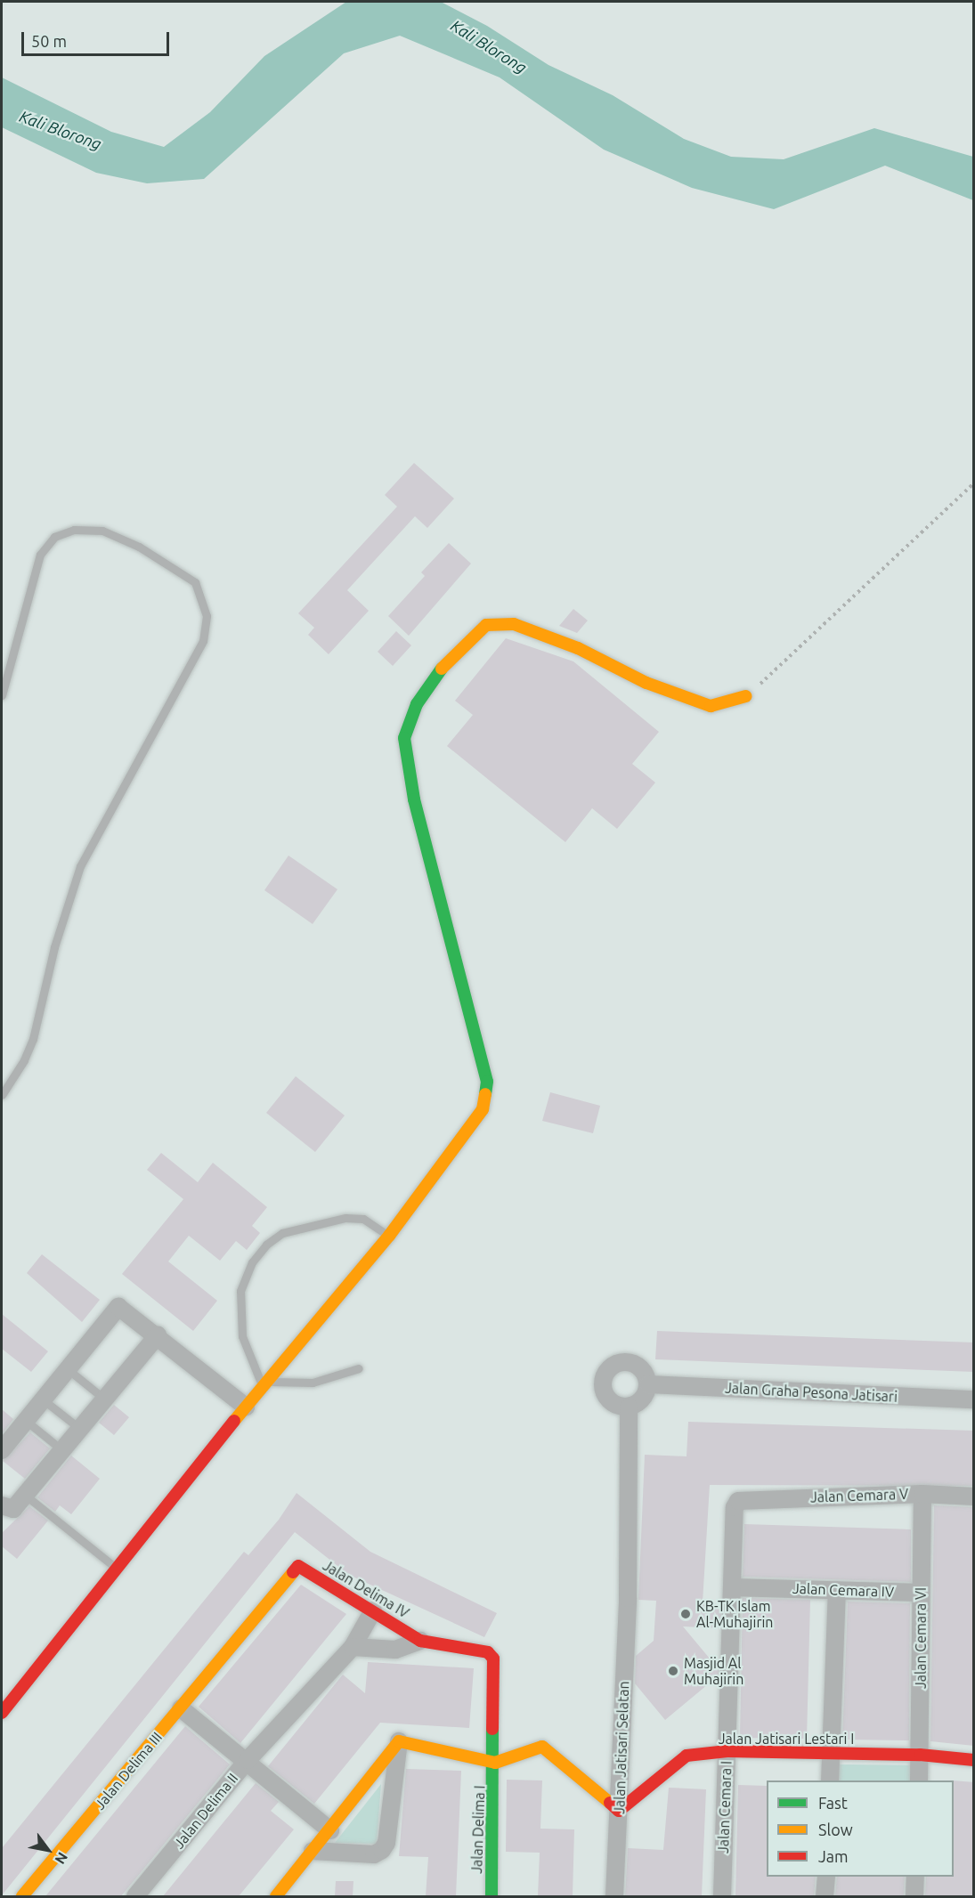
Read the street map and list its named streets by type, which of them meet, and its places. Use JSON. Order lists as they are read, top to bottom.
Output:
{
  "streets": {
    "street": [
      "Jalan Graha Pesona Jatisari",
      "Jalan Cemara V",
      "Jalan Delima IV",
      "Jalan Cemara IV",
      "Jalan Cemara VI",
      "Jalan Jatisari Lestari I",
      "Jalan Jatisari Selatan",
      "Jalan Delima III",
      "Jalan Cemara I",
      "Jalan Delima II",
      "Jalan Delima I"
    ]
  },
  "crossings": [
    ["Jalan Graha Pesona Jatisari", "Jalan Jatisari Selatan"],
    ["Jalan Cemara V", "Jalan Cemara VI"],
    ["Jalan Cemara V", "Jalan Cemara I"],
    ["Jalan Delima IV", "Jalan Delima III"],
    ["Jalan Delima IV", "Jalan Delima I"],
    ["Jalan Cemara IV", "Jalan Cemara VI"],
    ["Jalan Cemara IV", "Jalan Cemara I"],
    ["Jalan Cemara VI", "Jalan Jatisari Lestari I"],
    ["Jalan Jatisari Lestari I", "Jalan Jatisari Selatan"],
    ["Jalan Jatisari Lestari I", "Jalan Cemara I"]
  ],
  "water": ["Kali Blorong"],
  "places": ["KB-TK Islam Al-Muhajirin", "Masjid Al Muhajirin"],
  "legend": ["Fast", "Slow", "Jam"],
  "scale_bar": "50 m",
  "north": "bottom right"
}
